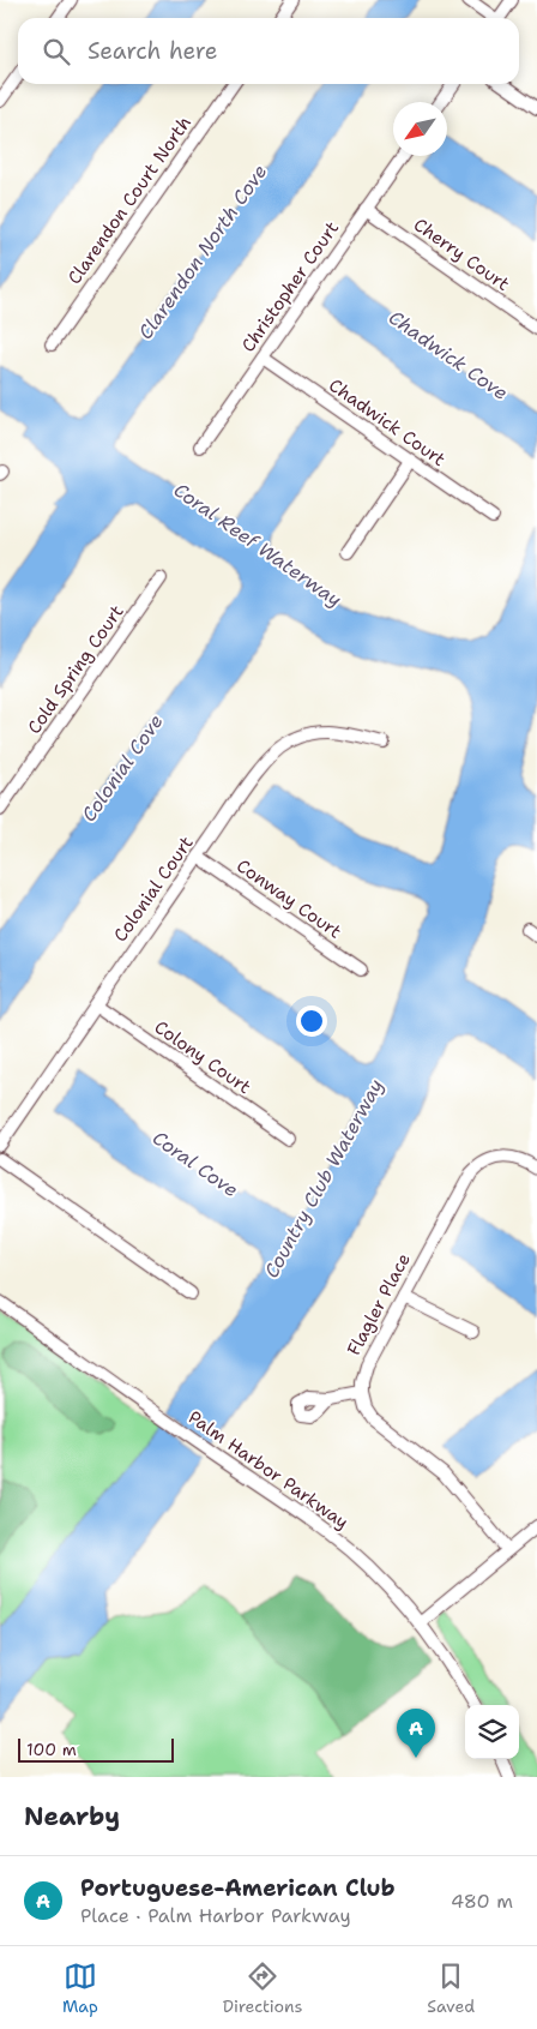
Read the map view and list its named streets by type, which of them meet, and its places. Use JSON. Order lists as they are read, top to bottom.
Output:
{
  "streets": {
    "street": [
      "Clarendon Court North",
      "Cherry Court",
      "Christopher Court",
      "Chadwick Court",
      "Cold Spring Court",
      "Colonial Court",
      "Conway Court",
      "Colony Court",
      "Flagler Place",
      "Palm Harbor Parkway"
    ]
  },
  "crossings": [
    ["Cherry Court", "Christopher Court"],
    ["Christopher Court", "Chadwick Court"],
    ["Colonial Court", "Conway Court"],
    ["Colonial Court", "Colony Court"]
  ],
  "water": [
    "Clarendon North Cove",
    "Chadwick Cove",
    "Coral Reef Waterway",
    "Colonial Cove",
    "Coral Cove",
    "Country Club Waterway"
  ],
  "scale_bar": "100 m",
  "north": "bottom left",
  "page": {
    "search": "Search here",
    "pins": "A",
    "scale": "100 m",
    "heading": "Nearby",
    "list": [
      {
        "mark": "A",
        "name": "Portuguese-American Club",
        "note": "Place · Palm Harbor Parkway",
        "value": "480 m"
      }
    ],
    "nav": ["Map", "Directions", "Saved"]
  }
}
